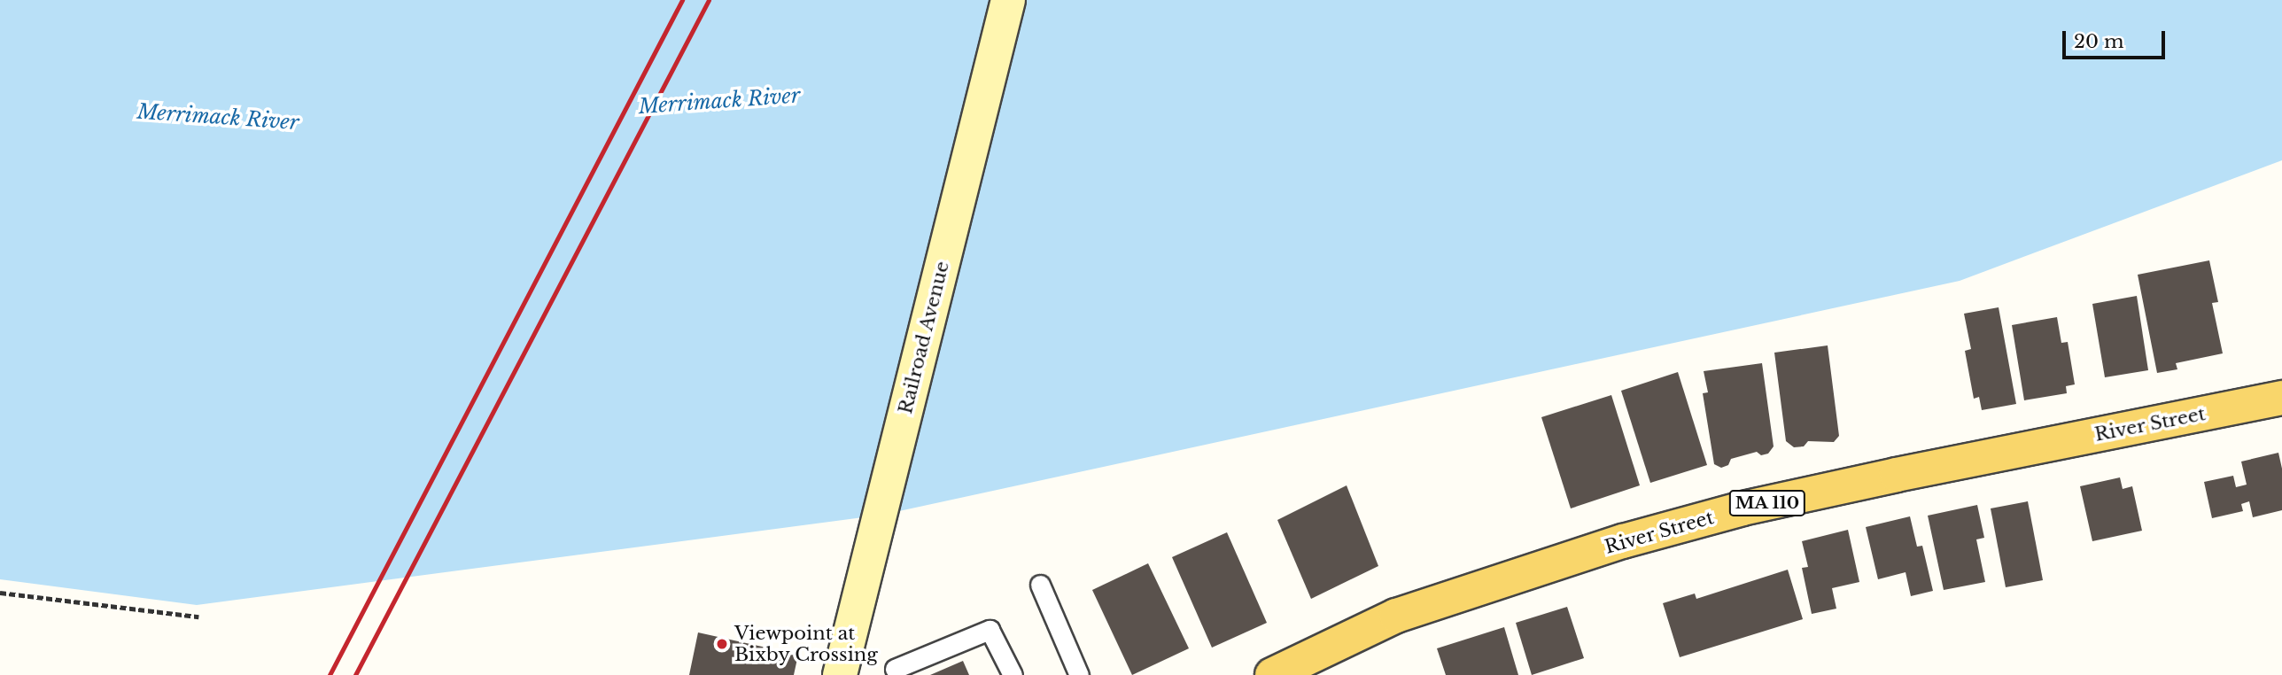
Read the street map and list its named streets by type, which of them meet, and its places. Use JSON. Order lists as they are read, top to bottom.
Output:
{
  "streets": {
    "main road": ["Railroad Avenue", "River Street", "MA 110"]
  },
  "water": ["Merrimack River"],
  "places": ["Viewpoint at Bixby Crossing"],
  "scale_bar": "20 m"
}
